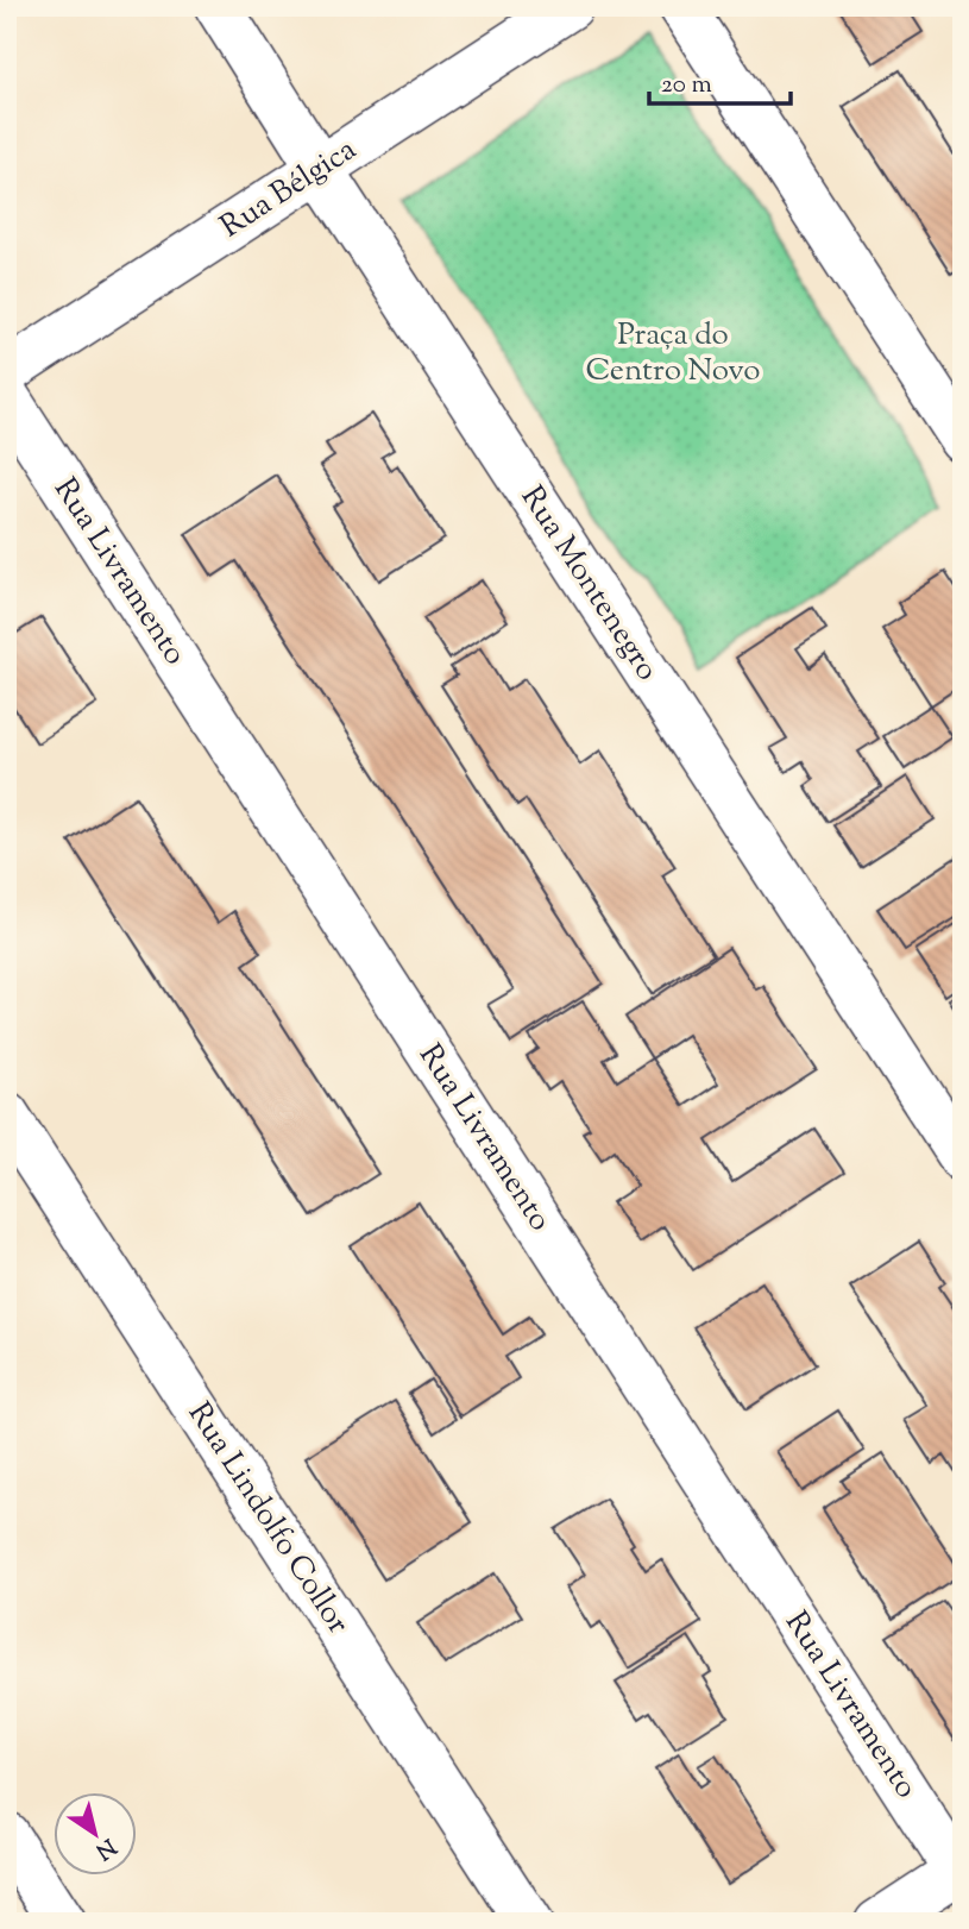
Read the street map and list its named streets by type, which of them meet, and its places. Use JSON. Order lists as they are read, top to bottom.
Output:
{
  "streets": {
    "street": [
      "Rua Bélgica",
      "Rua Livramento",
      "Rua Montenegro",
      "Rua Lindolfo Collor"
    ]
  },
  "crossings": [
    ["Rua Bélgica", "Rua Montenegro"]
  ],
  "parks": ["Praça do Centro Novo"],
  "scale_bar": "20 m",
  "north": "bottom right"
}
